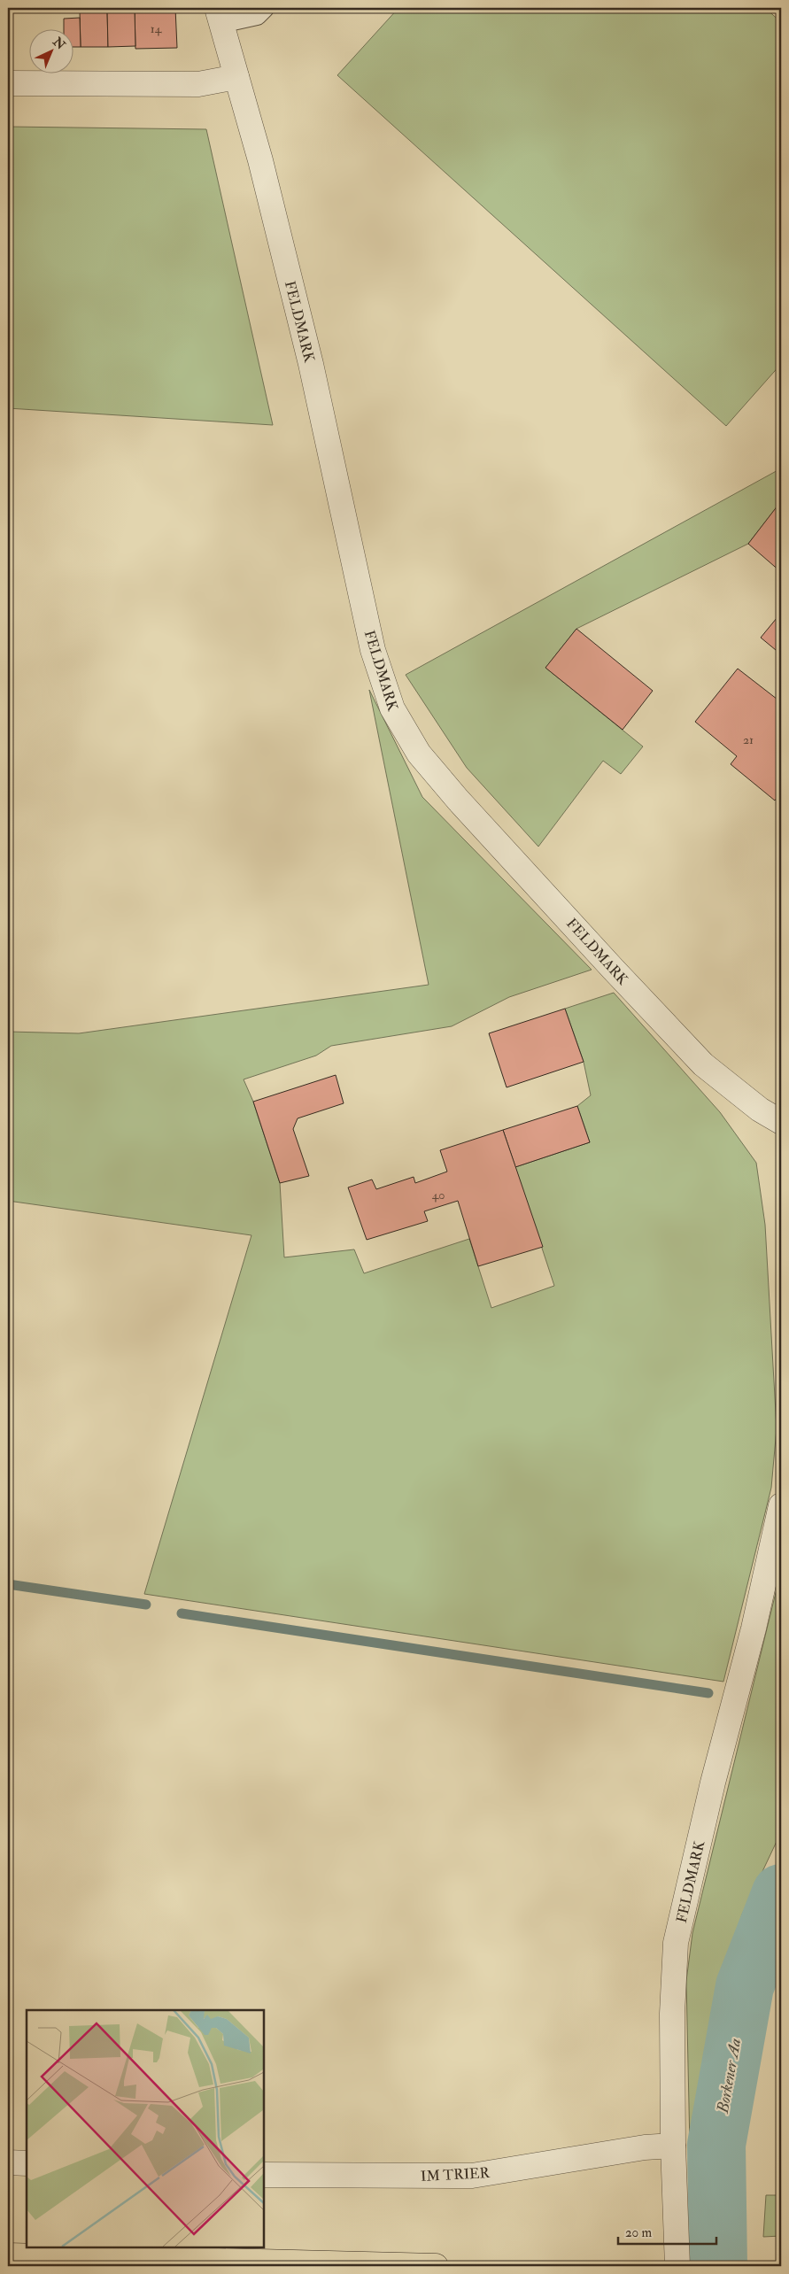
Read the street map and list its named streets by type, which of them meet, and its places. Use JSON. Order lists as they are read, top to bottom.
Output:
{
  "streets": {
    "street": ["FELDMARK", "IM TRIER"]
  },
  "crossings": [
    ["FELDMARK", "IM TRIER"]
  ],
  "water": ["Borkener Aa"],
  "house_numbers": ["14", "21", "40"],
  "scale_bar": "20 m",
  "north": "top right"
}
